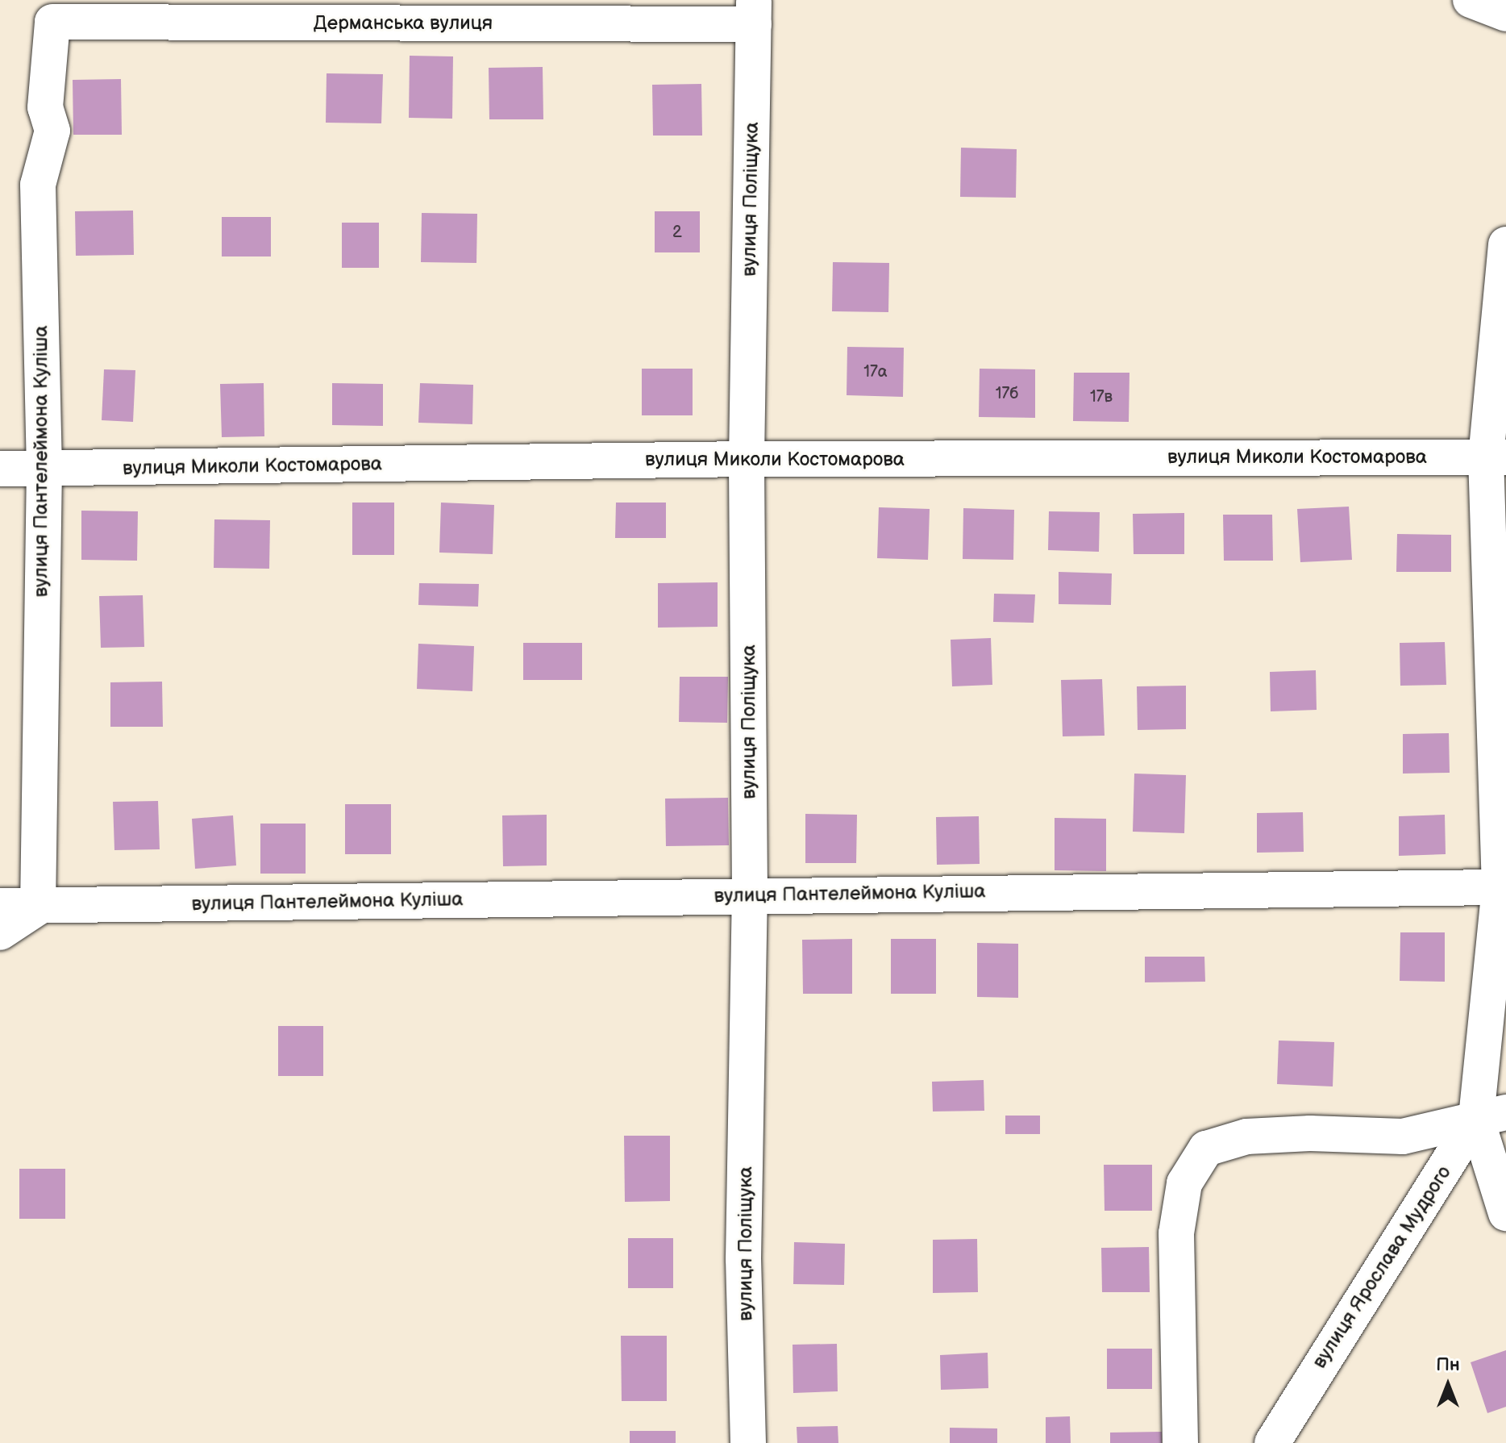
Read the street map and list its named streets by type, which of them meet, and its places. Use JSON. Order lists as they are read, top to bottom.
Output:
{
  "streets": {
    "street": [
      "Дерманська вулиця",
      "вулиця Поліщука",
      "вулиця Миколи Костомарова",
      "вулиця Пантелеймона Куліша",
      "вулиця Ярослава Мудрого"
    ]
  },
  "crossings": [
    ["Дерманська вулиця", "вулиця Поліщука"],
    ["Дерманська вулиця", "вулиця Пантелеймона Куліша"],
    ["вулиця Поліщука", "вулиця Миколи Костомарова"],
    ["вулиця Поліщука", "вулиця Пантелеймона Куліша"],
    ["вулиця Миколи Костомарова", "вулиця Пантелеймона Куліша"]
  ],
  "house_numbers": [
    "2",
    "17а",
    "17б",
    "17в"
  ],
  "north": "top"
}
